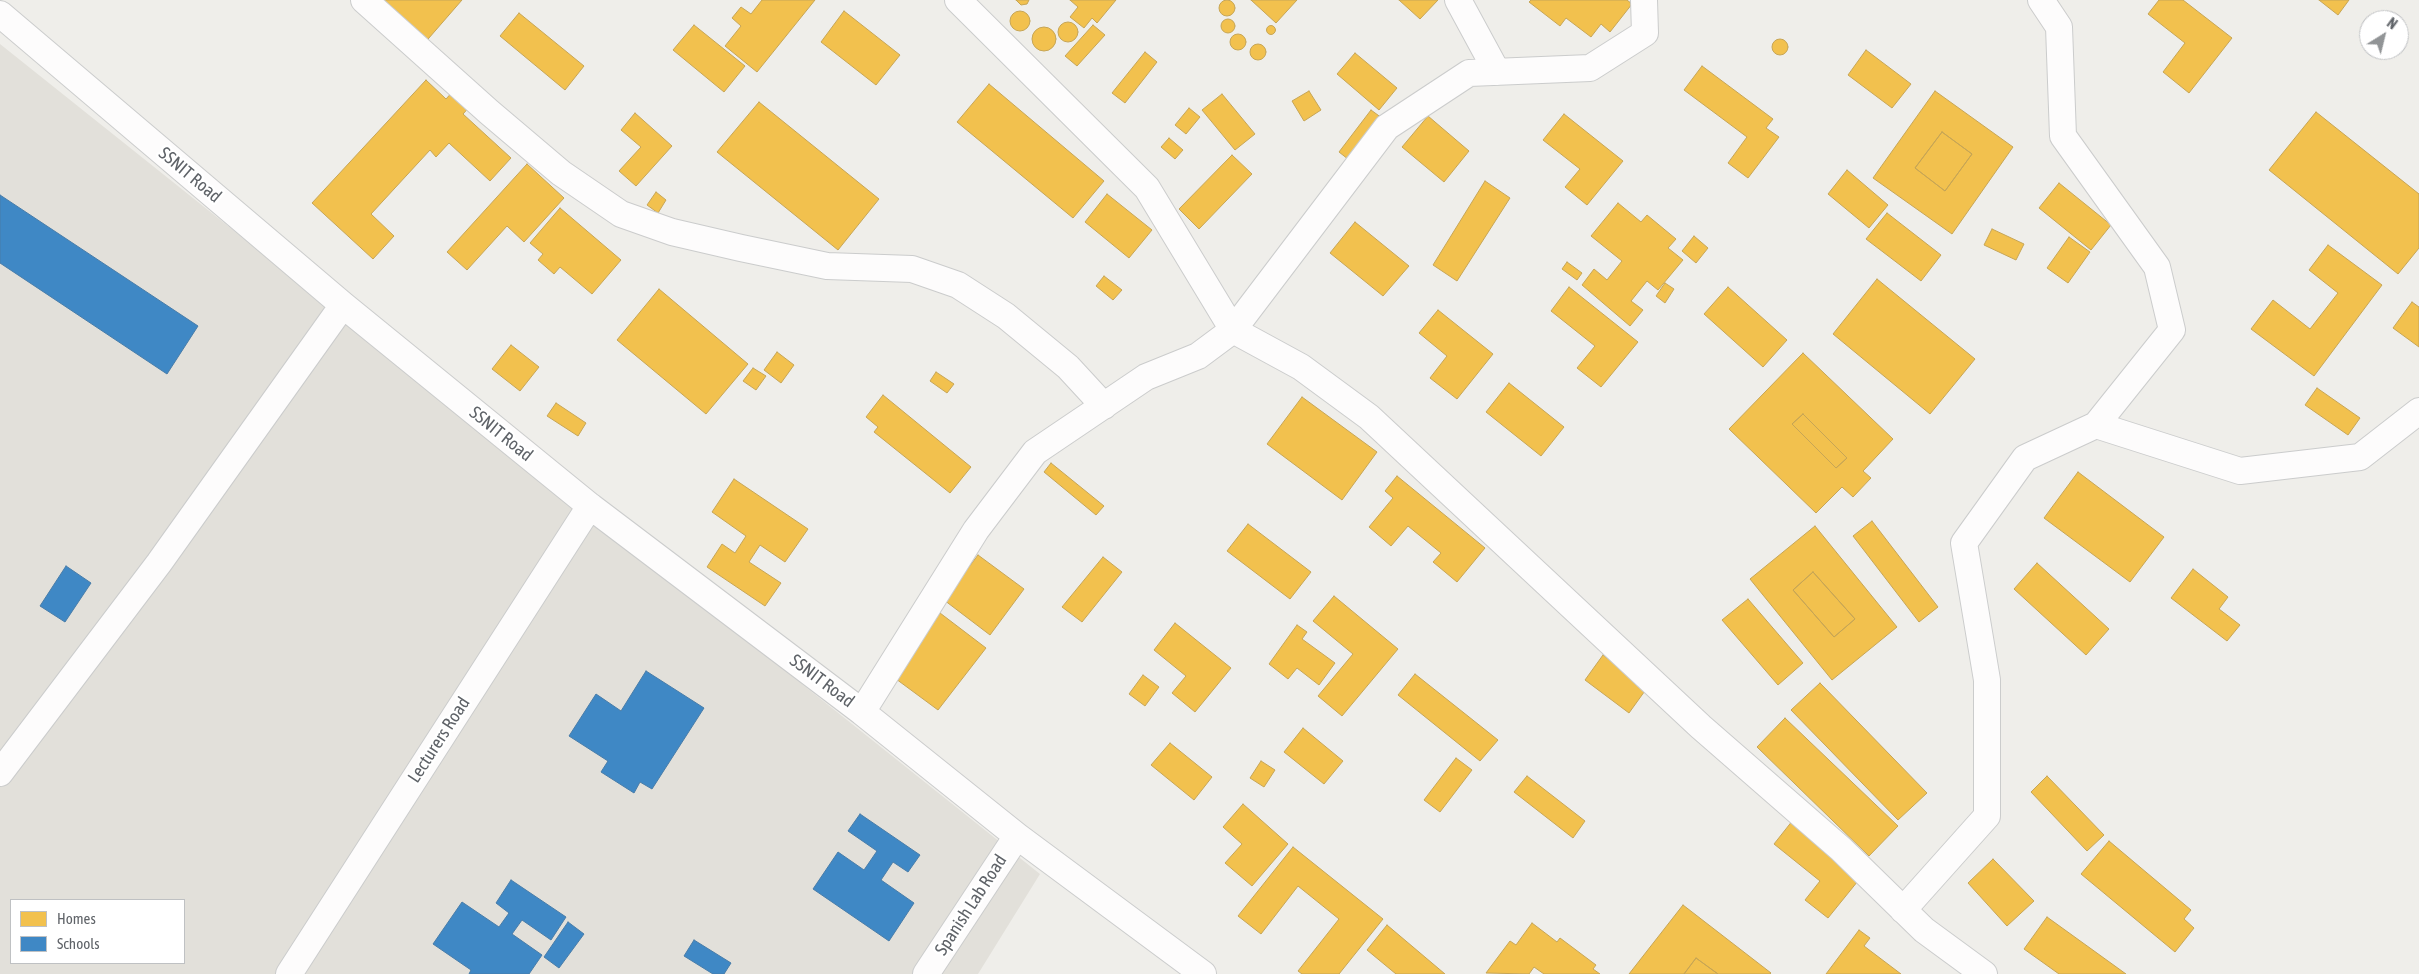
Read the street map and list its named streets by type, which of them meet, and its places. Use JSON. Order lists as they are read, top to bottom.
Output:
{
  "streets": {
    "street": ["SSNIT Road", "Lecturers Road", "Spanish Lab Road"]
  },
  "crossings": [
    ["SSNIT Road", "Lecturers Road"],
    ["SSNIT Road", "Spanish Lab Road"]
  ],
  "legend": ["Homes", "Schools"],
  "north": "top right"
}
